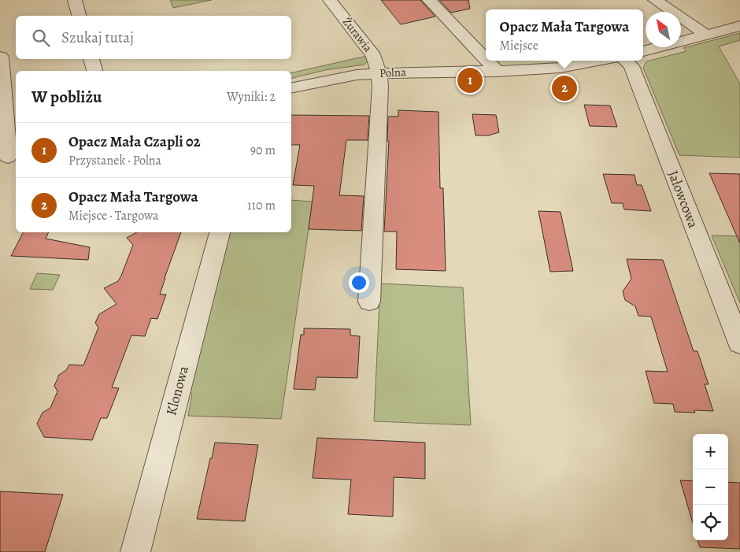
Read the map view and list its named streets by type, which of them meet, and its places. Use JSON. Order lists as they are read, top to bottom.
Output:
{
  "streets": {
    "street": [
      "Żurawia",
      "Polna",
      "Jałowcowa",
      "Klonowa"
    ]
  },
  "crossings": [
    ["Żurawia", "Polna"]
  ],
  "north": "top left",
  "page": {
    "popup": ["Opacz Mała Targowa", "Miejsce"],
    "search": "Szukaj tutaj",
    "pins": ["1", "2"],
    "heading": ["W pobliżu", "Wyniki: 2"],
    "list": [
      {
        "mark": "1",
        "name": "Opacz Mała Czapli 02",
        "note": "Przystanek · Polna",
        "value": "90 m"
      },
      {
        "mark": "2",
        "name": "Opacz Mała Targowa",
        "note": "Miejsce · Targowa",
        "value": "110 m"
      }
    ],
    "map_buttons": ["+", "−"]
  }
}
